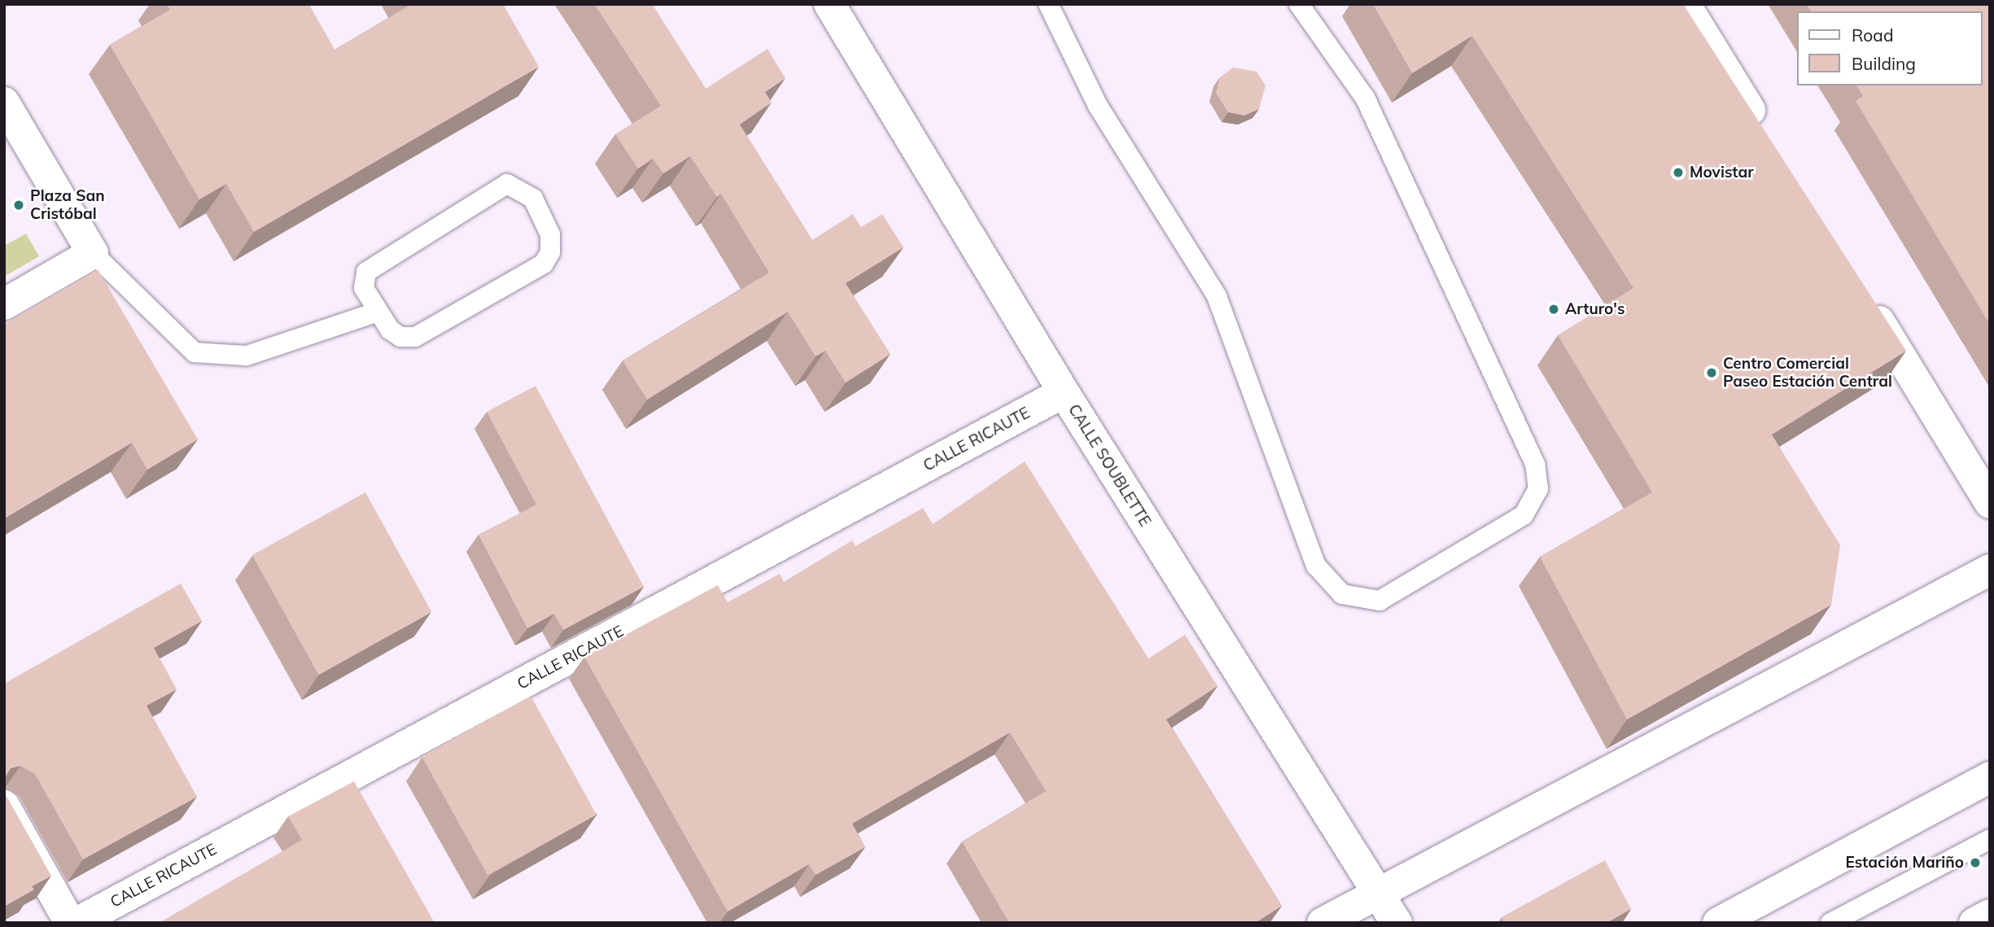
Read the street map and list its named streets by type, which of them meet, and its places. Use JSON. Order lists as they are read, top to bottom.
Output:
{
  "streets": {
    "street": ["CALLE RICAUTE", "CALLE SOUBLETTE"]
  },
  "crossings": [
    ["CALLE RICAUTE", "CALLE SOUBLETTE"]
  ],
  "places": [
    "Movistar",
    "Plaza San Cristóbal",
    "Arturo's",
    "Centro Comercial Paseo Estación Central",
    "Estación Mariño"
  ],
  "legend": ["Road", "Building"]
}
